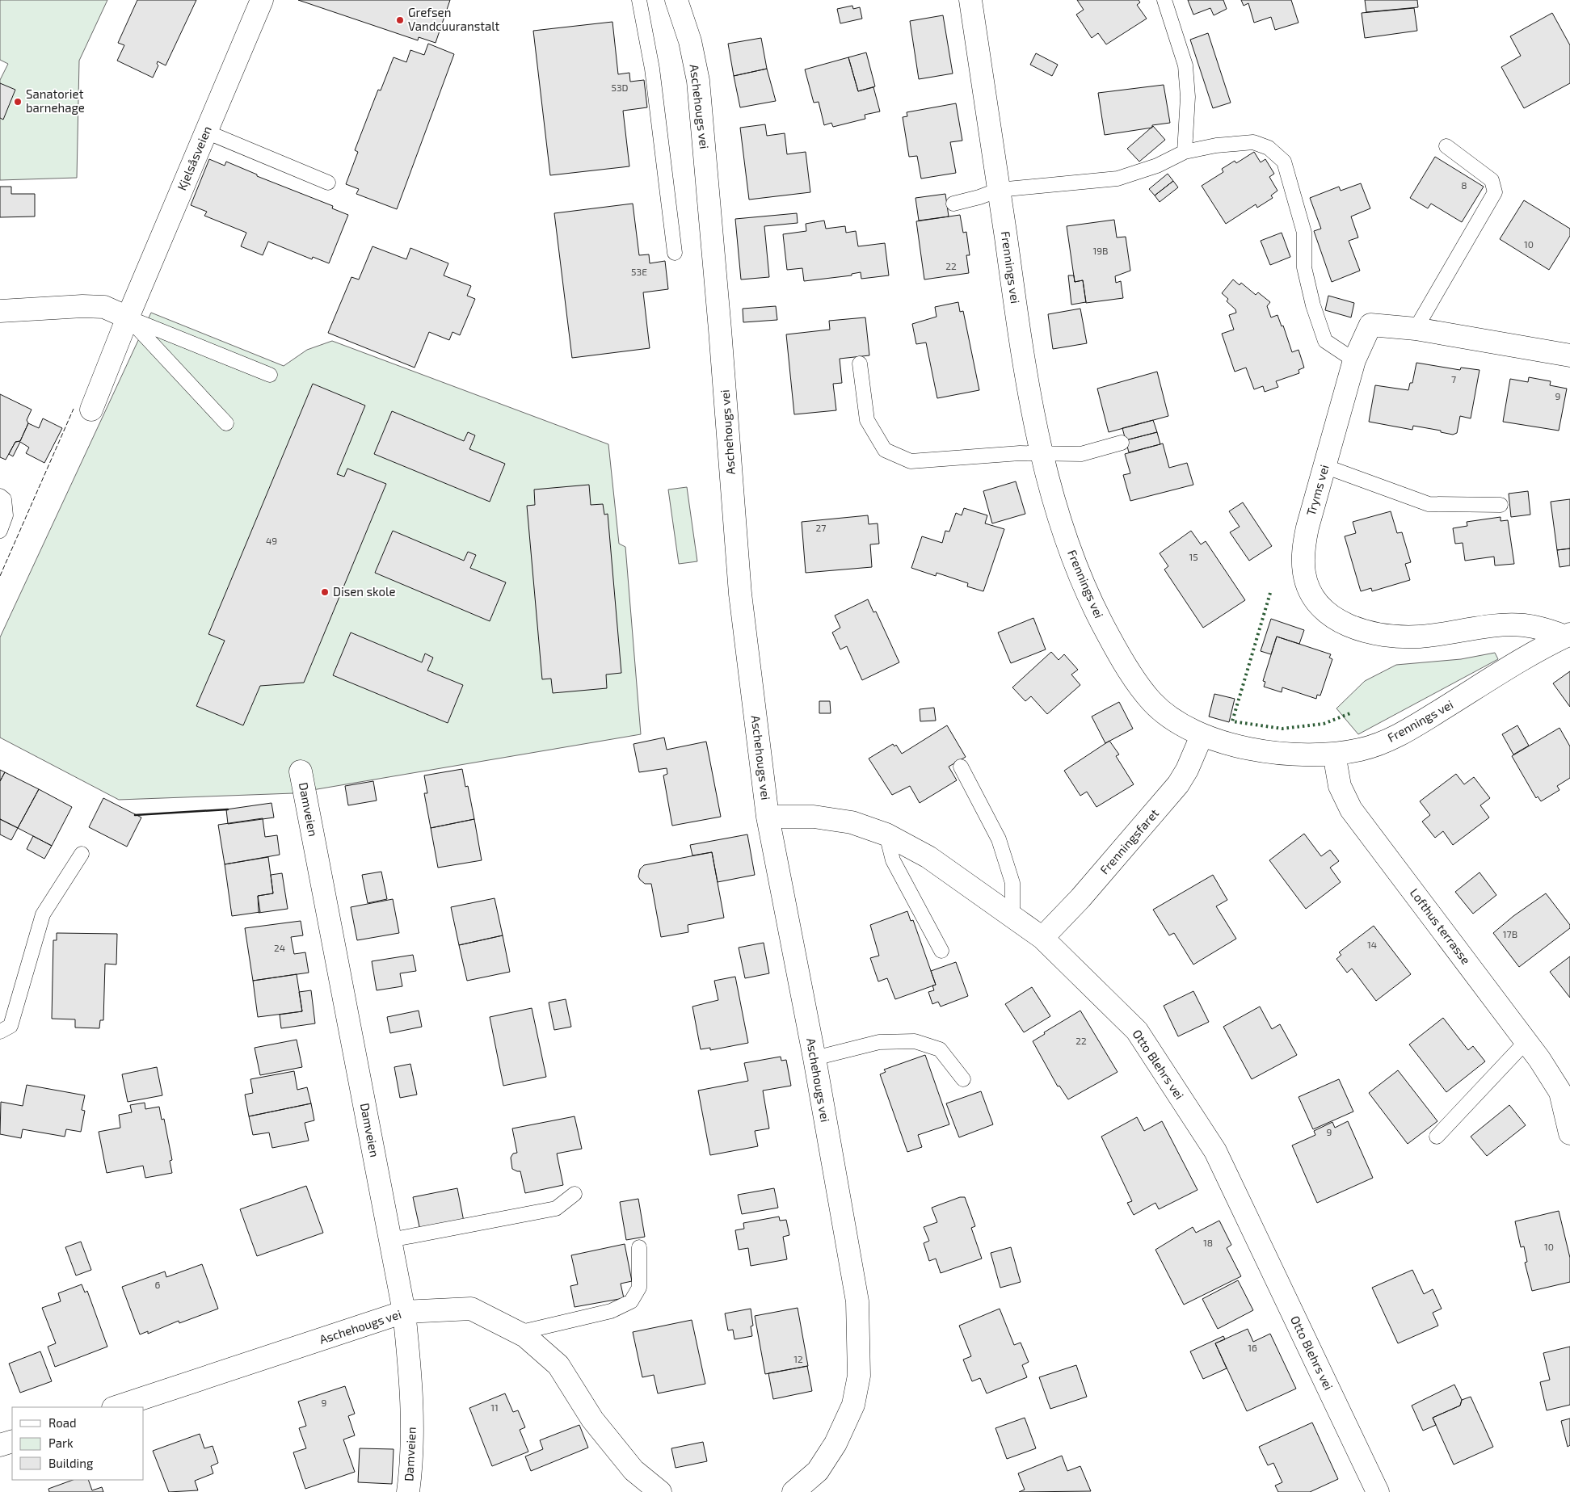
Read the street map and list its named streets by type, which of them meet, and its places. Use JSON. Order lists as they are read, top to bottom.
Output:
{
  "streets": {
    "street": [
      "Aschehougs vei",
      "Kjelsåsveien",
      "Frennings vei",
      "Tryms vei",
      "Damveien",
      "Frenningsfaret",
      "Lofthus terrasse",
      "Otto Blehrs vei"
    ]
  },
  "crossings": [
    ["Aschehougs vei", "Damveien"],
    ["Aschehougs vei", "Otto Blehrs vei"],
    ["Frennings vei", "Tryms vei"],
    ["Frennings vei", "Frenningsfaret"],
    ["Frennings vei", "Lofthus terrasse"],
    ["Frenningsfaret", "Otto Blehrs vei"]
  ],
  "places": ["Grefsen Vandcuuranstalt", "Sanatoriet barnehage", "Disen skole"],
  "house_numbers": [
    "53D",
    "8",
    "10",
    "19B",
    "22",
    "53E",
    "7",
    "9",
    "27",
    "49",
    "15",
    "17B",
    "14",
    "24",
    "22",
    "9",
    "18",
    "10",
    "6",
    "16",
    "12",
    "9",
    "11"
  ],
  "legend": ["Road", "Park", "Building"]
}
